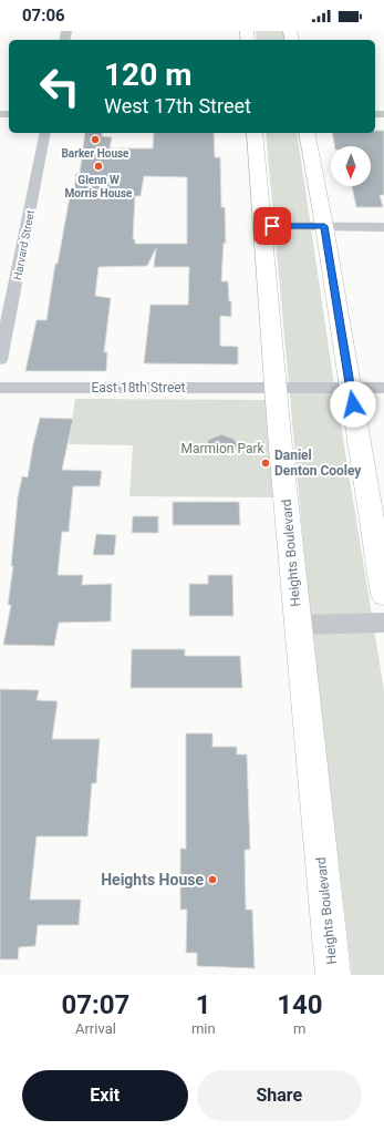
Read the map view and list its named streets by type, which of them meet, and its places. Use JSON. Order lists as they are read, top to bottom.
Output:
{
  "streets": {
    "main road": ["Heights Boulevard"],
    "street": ["Harvard Street", "East 18th Street"]
  },
  "crossings": [
    ["East 18th Street", "Heights Boulevard"]
  ],
  "parks": ["Marmion Park"],
  "places": [
    "Barker House",
    "Glenn W Morris House",
    "Daniel Denton Cooley",
    "Heights House"
  ],
  "north": "bottom",
  "page": {
    "status": "07:06",
    "turn": ["120 m", "West 17th Street"],
    "eta": [
      "07:07",
      "Arrival",
      "1",
      "min",
      "140",
      "m"
    ],
    "buttons": ["Exit", "Share"]
  }
}
